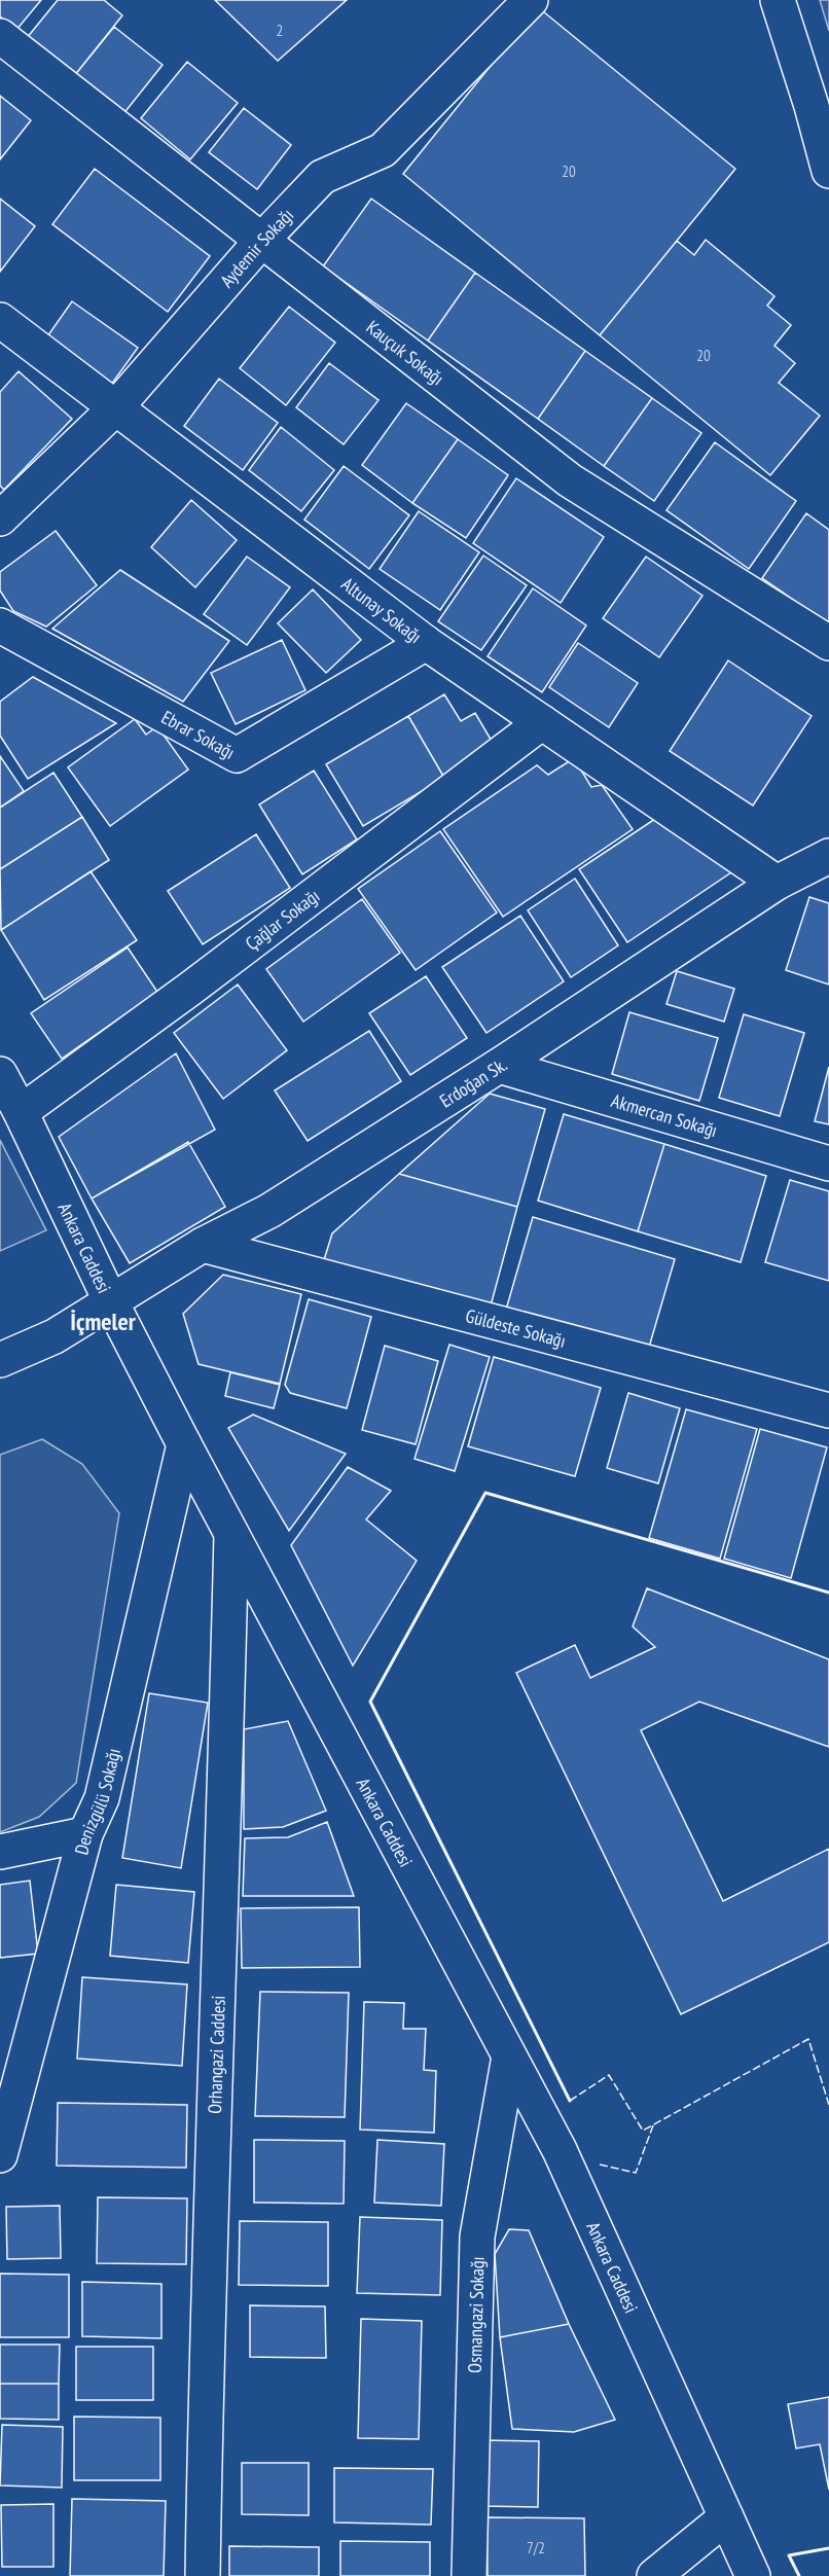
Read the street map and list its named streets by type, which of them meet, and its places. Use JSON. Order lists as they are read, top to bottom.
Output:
{
  "streets": {
    "street": [
      "Aydemir Sokağı",
      "Kauçuk Sokağı",
      "Altunay Sokağı",
      "Ebrar Sokağı",
      "Çağlar Sokağı",
      "Erdoğan Sk.",
      "Akmercan Sokağı",
      "Ankara Caddesi",
      "Güldeste Sokağı",
      "Denizgülü Sokağı",
      "Orhangazi Caddesi",
      "Osmangazi Sokağı"
    ]
  },
  "crossings": [
    ["Aydemir Sokağı", "Kauçuk Sokağı"],
    ["Aydemir Sokağı", "Altunay Sokağı"],
    ["Altunay Sokağı", "Ebrar Sokağı"],
    ["Altunay Sokağı", "Çağlar Sokağı"],
    ["Altunay Sokağı", "Erdoğan Sk."],
    ["Çağlar Sokağı", "Ankara Caddesi"],
    ["Erdoğan Sk.", "Akmercan Sokağı"],
    ["Erdoğan Sk.", "Ankara Caddesi"],
    ["Erdoğan Sk.", "Güldeste Sokağı"],
    ["Ankara Caddesi", "Denizgülü Sokağı"],
    ["Ankara Caddesi", "Orhangazi Caddesi"],
    ["Ankara Caddesi", "Osmangazi Sokağı"]
  ],
  "districts": ["İçmeler"],
  "house_numbers": [
    "2",
    "20",
    "20",
    "7/2"
  ]
}
